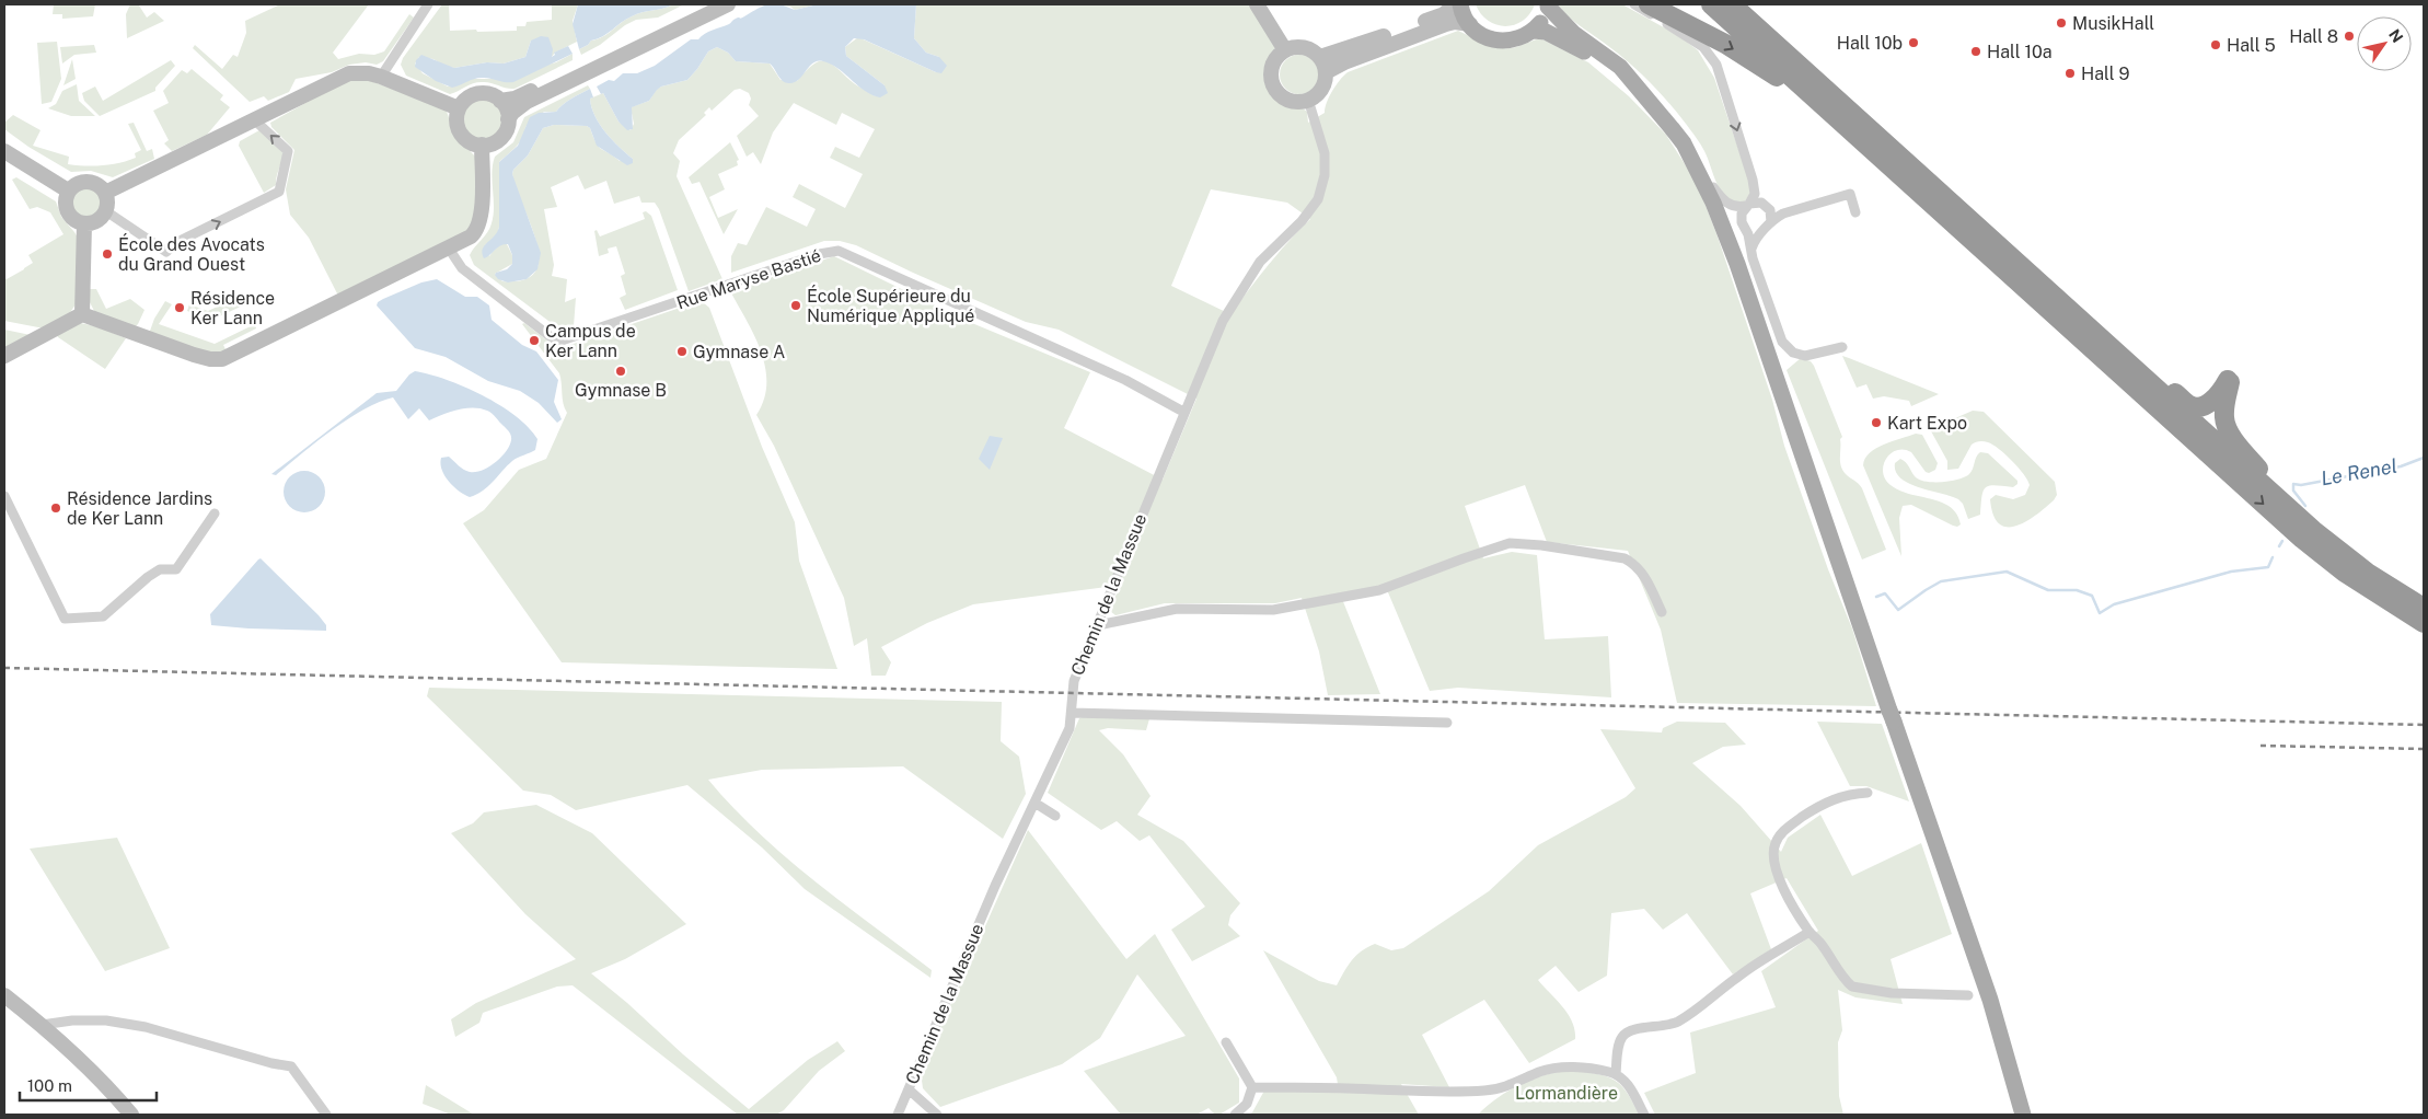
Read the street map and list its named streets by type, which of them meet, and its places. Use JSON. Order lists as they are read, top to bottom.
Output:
{
  "streets": {
    "street": ["Rue Maryse Bastié", "Chemin de la Massue"]
  },
  "crossings": [
    ["Rue Maryse Bastié", "Chemin de la Massue"]
  ],
  "water": ["Le Renel"],
  "parks": ["Lormandière"],
  "places": [
    "MusikHall",
    "Hall 8",
    "Hall 10b",
    "Hall 5",
    "Hall 10a",
    "Hall 9",
    "École des Avocats du Grand Ouest",
    "École Supérieure du Numérique Appliqué",
    "Résidence Ker Lann",
    "Campus de Ker Lann",
    "Gymnase A",
    "Gymnase B",
    "Kart Expo",
    "Résidence Jardins de Ker Lann"
  ],
  "scale_bar": "100 m",
  "north": "top right"
}
